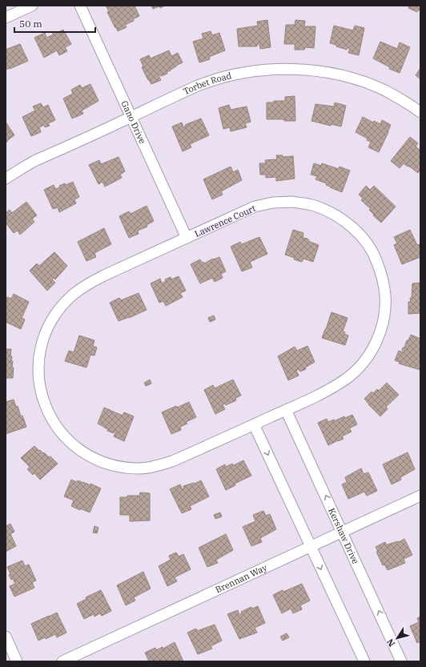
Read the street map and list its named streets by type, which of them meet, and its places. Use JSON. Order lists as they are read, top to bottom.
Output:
{
  "streets": {
    "street": [
      "Torbet Road",
      "Gano Drive",
      "Lawrence Court",
      "Kershaw Drive",
      "Brennan Way"
    ]
  },
  "crossings": [
    ["Torbet Road", "Gano Drive"],
    ["Gano Drive", "Lawrence Court"],
    ["Lawrence Court", "Kershaw Drive"],
    ["Kershaw Drive", "Brennan Way"]
  ],
  "scale_bar": "50 m",
  "north": "bottom left"
}
